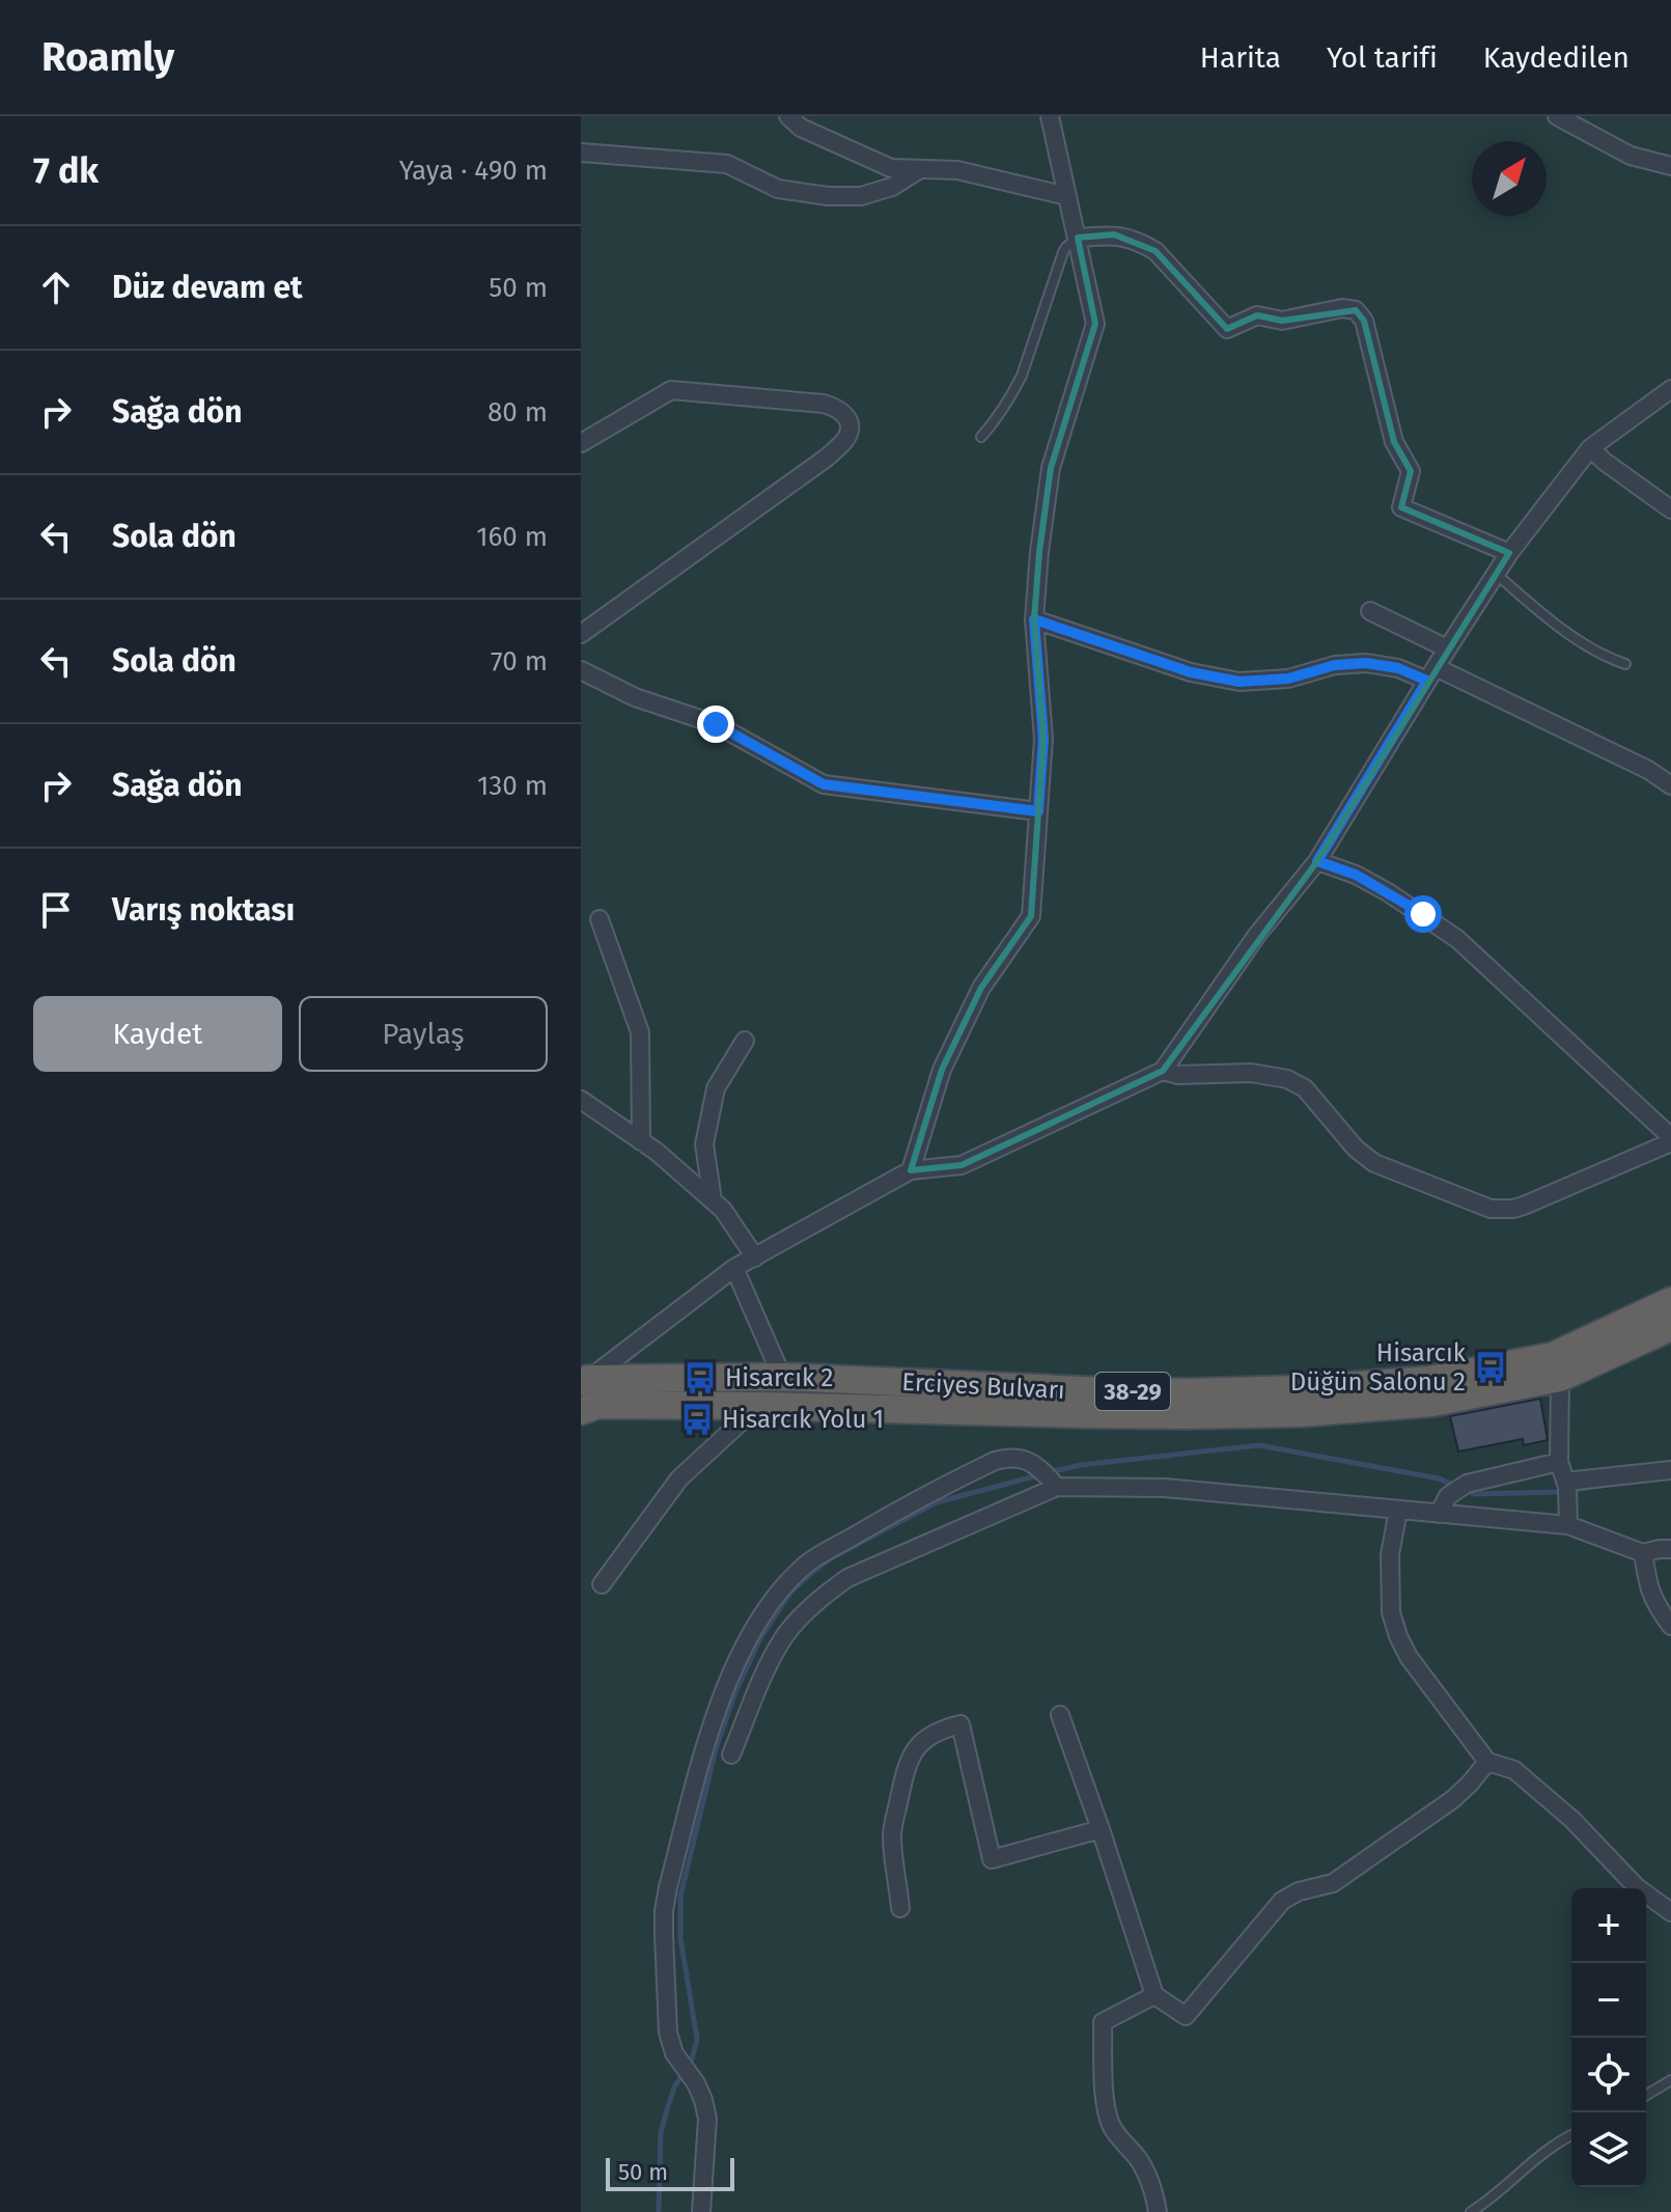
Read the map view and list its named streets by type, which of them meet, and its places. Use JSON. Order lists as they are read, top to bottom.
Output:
{
  "streets": {
    "highway": ["Erciyes Bulvarı", "38-29"]
  },
  "places": {
    "bus stop": ["Hisarcık Düğün Salonu 2", "Hisarcık 2", "Hisarcık Yolu 1"]
  },
  "scale_bar": "50 m",
  "north": "top right",
  "page": {
    "header": "Roamly",
    "nav": ["Harita", "Yol tarifi", "Kaydedilen"],
    "heading": ["7 dk", "Yaya · 490 m"],
    "list": [
      ["Düz devam et", "50 m"],
      ["Sağa dön", "80 m"],
      ["Sola dön", "160 m"],
      ["Sola dön", "70 m"],
      ["Sağa dön", "130 m"],
      "Varış noktası"
    ],
    "buttons": ["Kaydet", "Paylaş"],
    "map_buttons": ["+", "−"],
    "scale": "50 m"
  }
}
